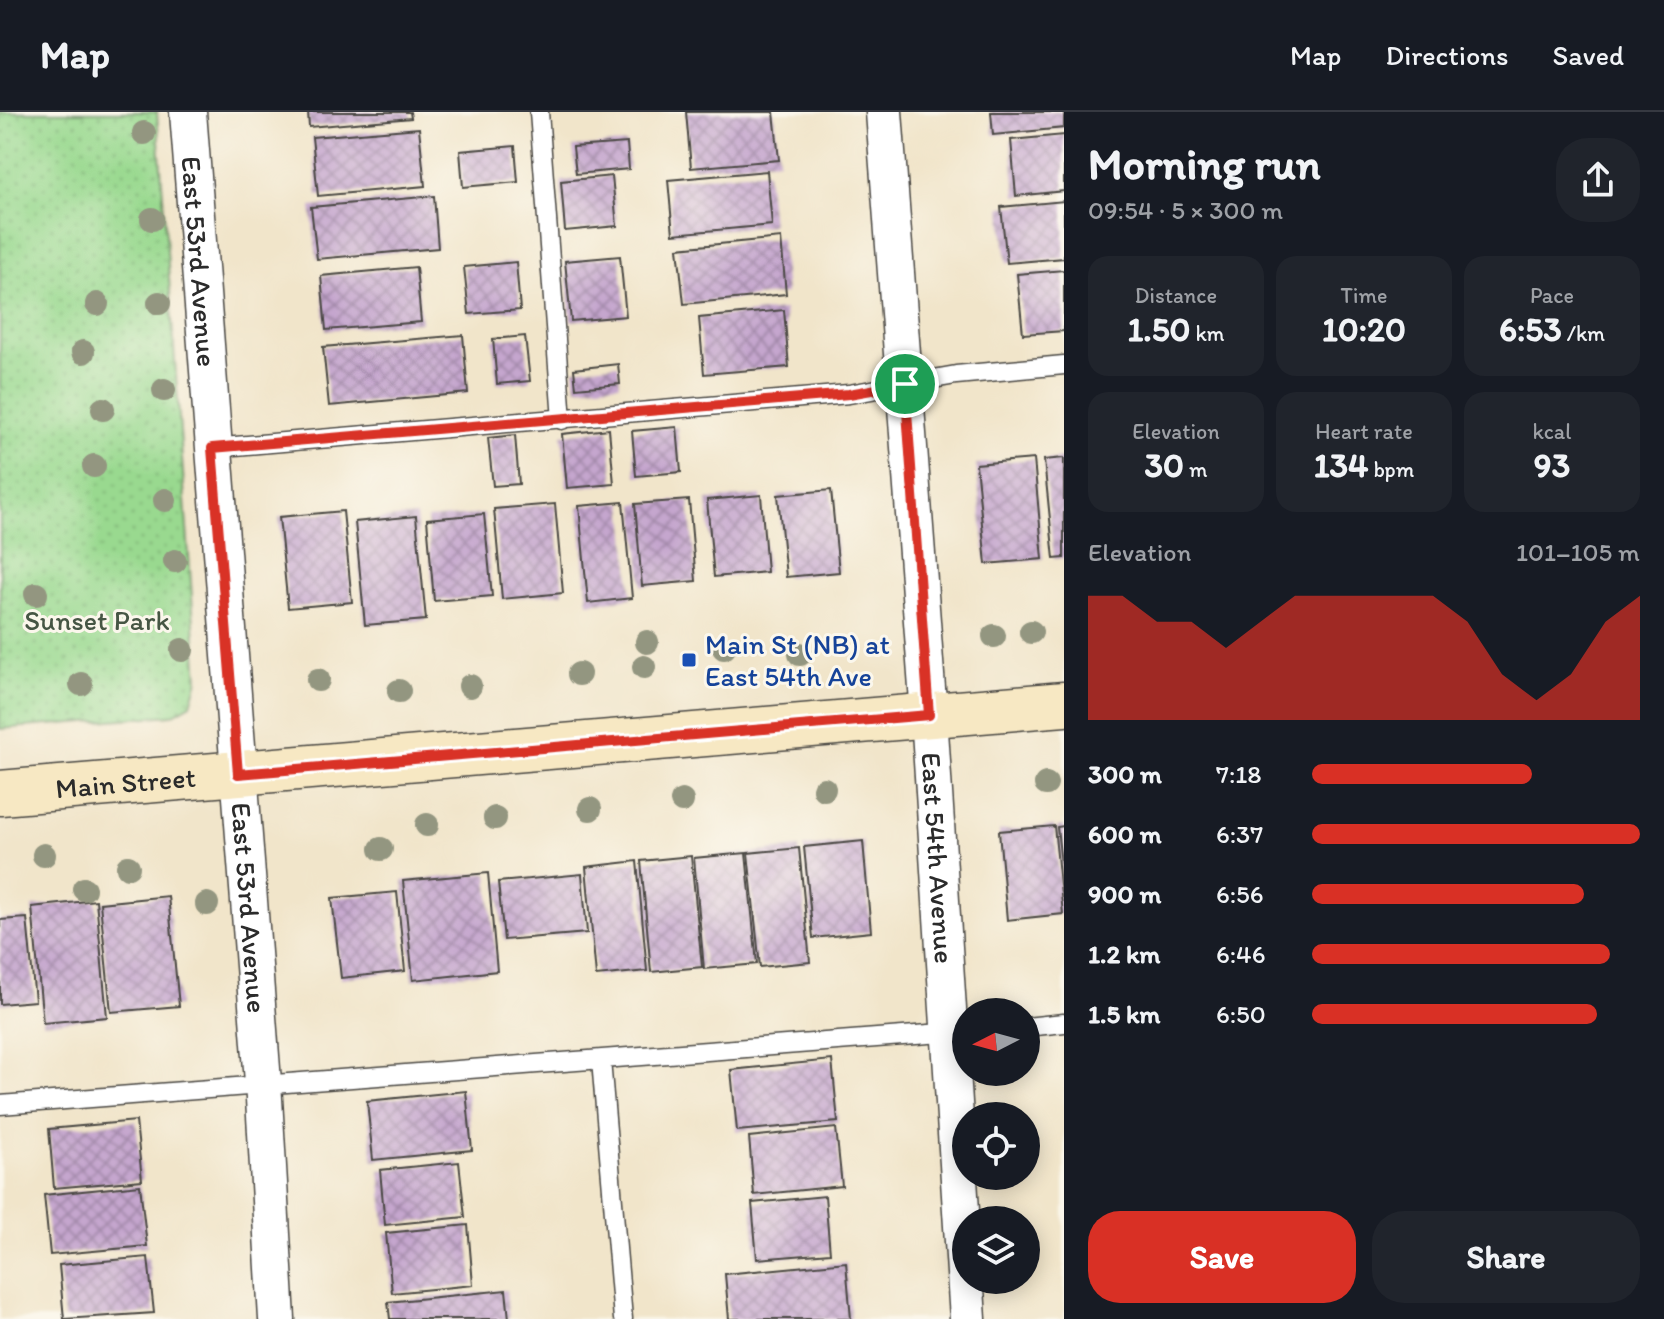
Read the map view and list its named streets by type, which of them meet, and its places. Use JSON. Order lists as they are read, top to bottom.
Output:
{
  "streets": {
    "main road": ["Main Street"],
    "street": ["East 53rd Avenue", "East 54th Avenue"]
  },
  "crossings": [
    ["East 53rd Avenue", "Main Street"],
    ["Main Street", "East 54th Avenue"]
  ],
  "parks": ["Sunset Park"],
  "places": {
    "transit": ["Main St (NB) at East 54th Ave"]
  },
  "north": "left",
  "page": {
    "header": "Map",
    "nav": ["Map", "Directions", "Saved"],
    "heading": ["Morning run", "09:54 · 5 × 300 m"],
    "stats": [
      ["Distance", "1.50 km"],
      ["Time", "10:20"],
      ["Pace", "6:53 /km"],
      ["Elevation", "30 m"],
      ["Heart rate", "134 bpm"],
      ["kcal", "93"]
    ],
    "chart": ["Elevation", "101–105 m"],
    "list": [
      {
        "name": "300 m",
        "note": "7:18"
      },
      {
        "name": "600 m",
        "note": "6:37"
      },
      {
        "name": "900 m",
        "note": "6:56"
      },
      {
        "name": "1.2 km",
        "note": "6:46"
      },
      {
        "name": "1.5 km",
        "note": "6:50"
      }
    ],
    "buttons": ["Save", "Share"]
  }
}
